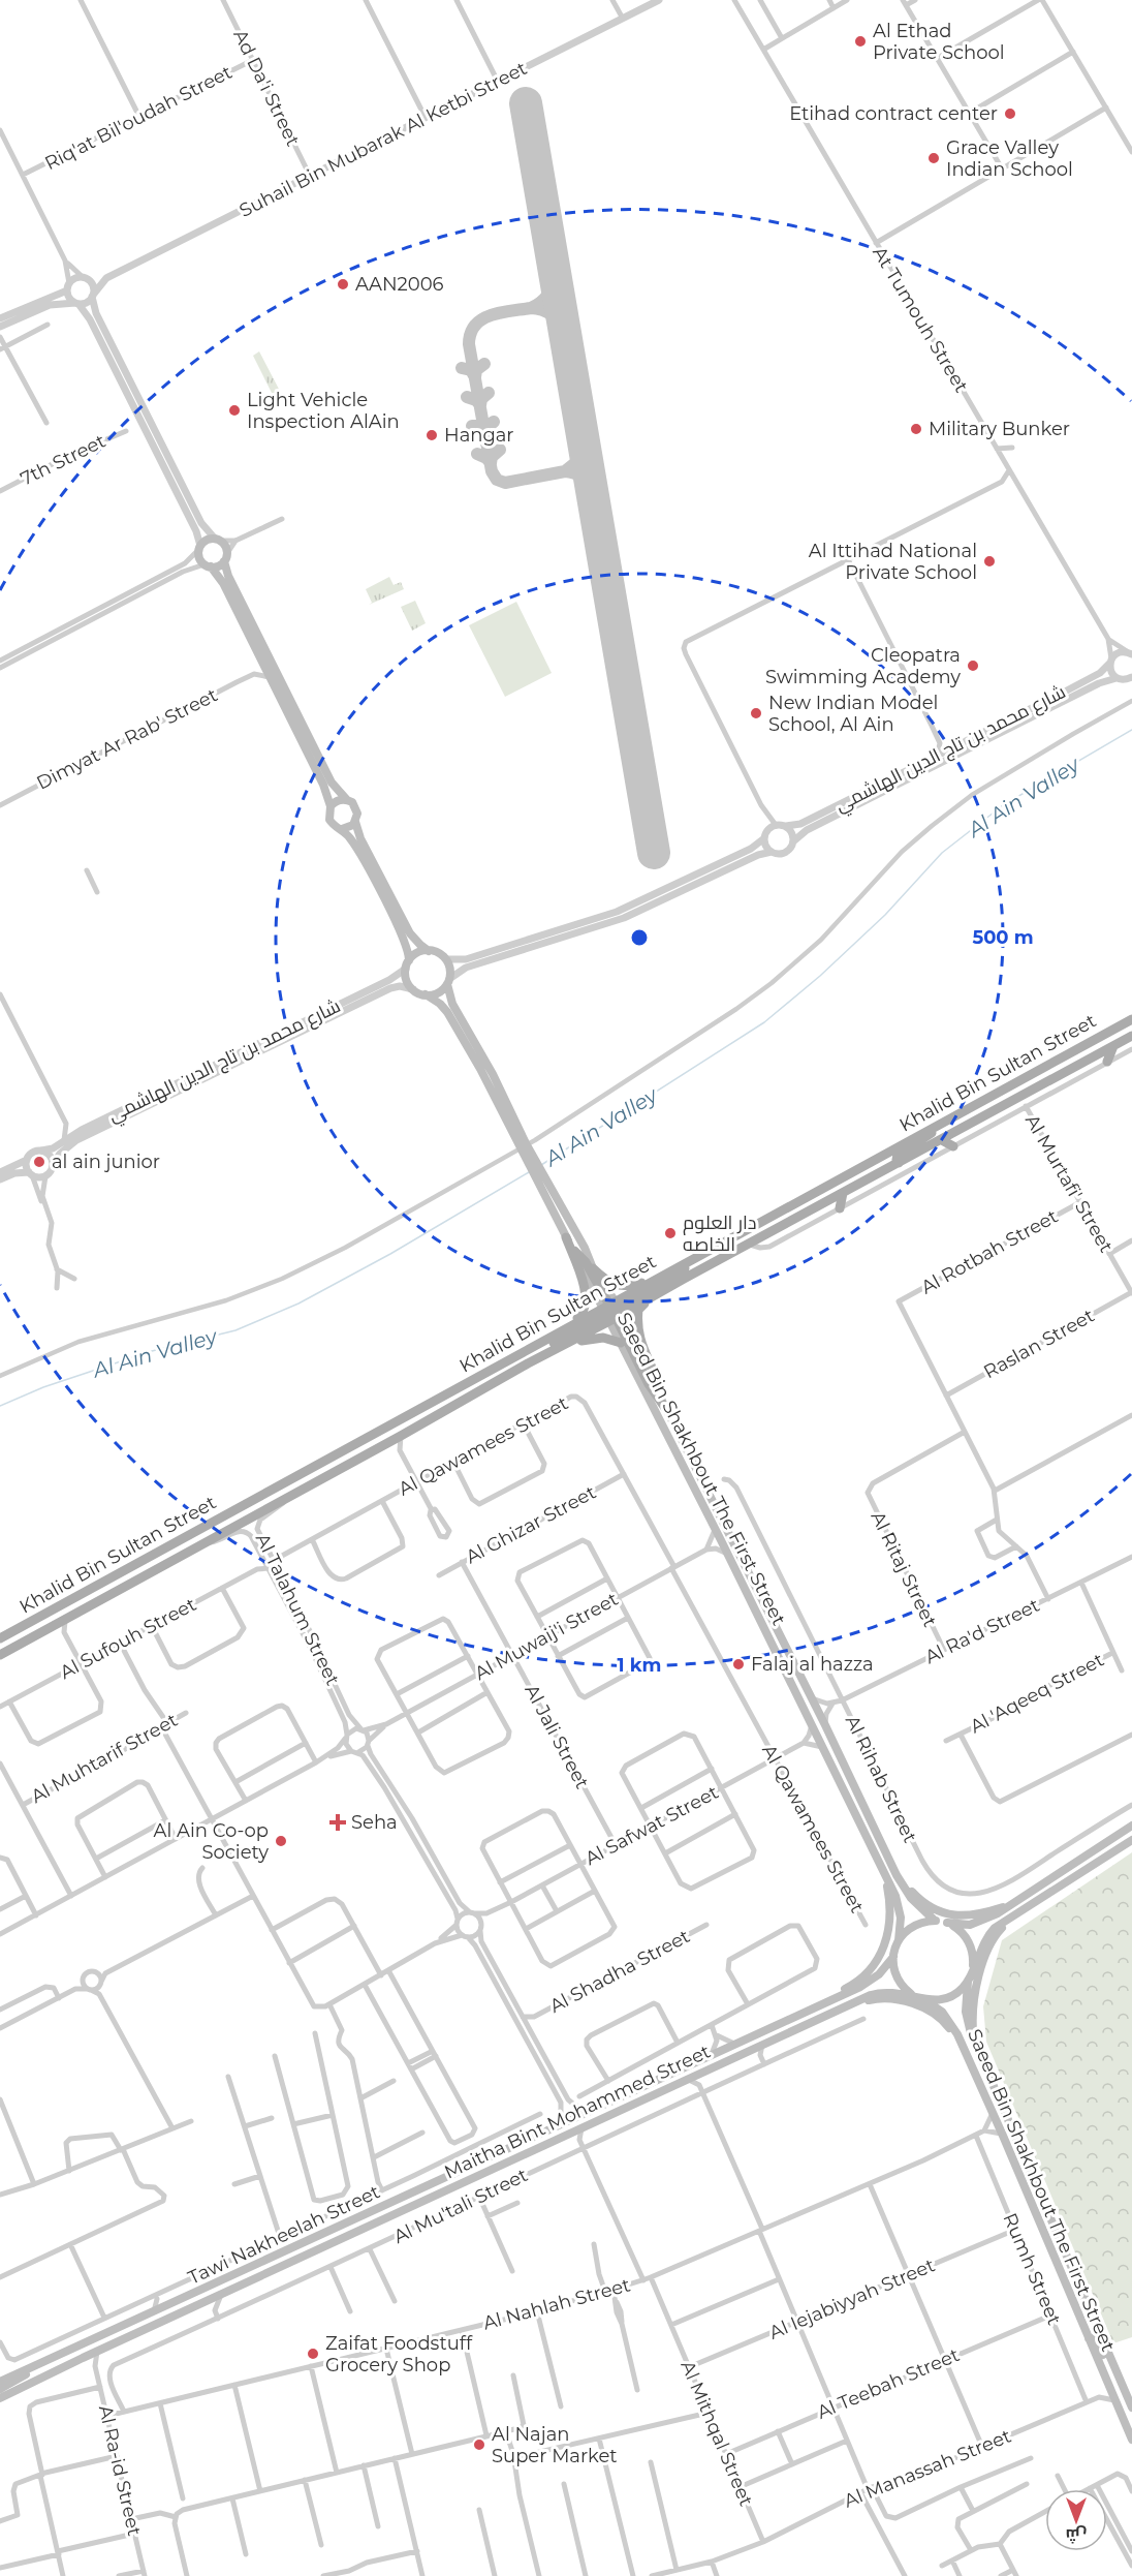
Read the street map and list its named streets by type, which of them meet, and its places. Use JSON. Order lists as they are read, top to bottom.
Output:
{
  "streets": {
    "main road": ["Khalid Bin Sultan Street", "Saeed Bin Shakhbout The First Street", "Maitha Bint Mohammed Street"],
    "street": [
      "Ad Da'i Street",
      "Riq'at Bil'oudah Street",
      "Suhail Bin Mubarak Al Ketbi Street",
      "At Tumouh Street",
      "7th Street",
      "Dimyat Ar Rab' Street",
      "شارع محمد بن تاج الدين الهاشمي",
      "Al Murtafi' Street",
      "Al Rotbah Street",
      "Raslan Street",
      "Al Qawamees Street",
      "Al Ghizar Street",
      "Al Ritaj Street",
      "Al Talahum Street",
      "Al Ra'd Street",
      "Al Muwaij'i Street",
      "Al Sufouh Street",
      "Al 'Aqeeq Street",
      "Al Jali Street",
      "Al Muhtarif Street",
      "Al Rihab Street",
      "Al Safwat Street",
      "Al Shadha Street",
      "Al Mu'tali Street",
      "Tawi Nakheelah Street",
      "Rumh Street",
      "Al Iejabiyyah Street",
      "Al Nahlah Street",
      "Al Teebah Street",
      "Al Mithqal Street",
      "Al Manassah Street",
      "Al Ra-id Street"
    ]
  },
  "crossings": [
    ["Ad Da'i Street", "Riq'at Bil'oudah Street"],
    ["Ad Da'i Street", "Suhail Bin Mubarak Al Ketbi Street"],
    ["At Tumouh Street", "شارع محمد بن تاج الدين الهاشمي"],
    ["شارع محمد بن تاج الدين الهاشمي", "Saeed Bin Shakhbout The First Street"],
    ["Khalid Bin Sultan Street", "Saeed Bin Shakhbout The First Street"],
    ["Khalid Bin Sultan Street", "Al Talahum Street"],
    ["Al Murtafi' Street", "Al Rotbah Street"],
    ["Al Murtafi' Street", "Raslan Street"],
    ["Al Rotbah Street", "Raslan Street"],
    ["Al Qawamees Street", "Al Ghizar Street"],
    ["Al Qawamees Street", "Al Muwaij'i Street"],
    ["Al Qawamees Street", "Al Safwat Street"],
    ["Saeed Bin Shakhbout The First Street", "Maitha Bint Mohammed Street"],
    ["Al Ghizar Street", "Al Jali Street"],
    ["Al Ritaj Street", "Al Ra'd Street"],
    ["Al Talahum Street", "Al Muwaij'i Street"],
    ["Al Talahum Street", "Al Sufouh Street"],
    ["Al Ra'd Street", "Al Rihab Street"],
    ["Al Muwaij'i Street", "Al Jali Street"],
    ["Al Jali Street", "Al Safwat Street"],
    ["Maitha Bint Mohammed Street", "Al Ra-id Street"],
    ["Al Mu'tali Street", "Al Nahlah Street"],
    ["Rumh Street", "Al Iejabiyyah Street"],
    ["Rumh Street", "Al Nahlah Street"],
    ["Rumh Street", "Al Teebah Street"],
    ["Rumh Street", "Al Manassah Street"],
    ["Al Iejabiyyah Street", "Al Mithqal Street"],
    ["Al Nahlah Street", "Al Mithqal Street"],
    ["Al Nahlah Street", "Al Ra-id Street"],
    ["Al Teebah Street", "Al Mithqal Street"],
    ["Al Mithqal Street", "Al Manassah Street"]
  ],
  "water": ["Al Ain Valley"],
  "places": {
    "other": [
      "Al Ethad Private School",
      "Etihad contract center",
      "Grace Valley Indian School",
      "AAN2006",
      "Light Vehicle Inspection AlAin",
      "Military Bunker",
      "Hangar",
      "Al Ittihad National Private School",
      "Cleopatra Swimming Academy",
      "New Indian Model School, Al Ain",
      "al ain junior",
      "دار العلوم الخاصه",
      "Falaj al hazza",
      "Al Ain Co-op Society",
      "Zaifat Foodstuff Grocery Shop",
      "Al Najan Super Market"
    ],
    "health": ["Seha"]
  },
  "north": "bottom",
  "rings": ["500 m", "1 km"]
}
